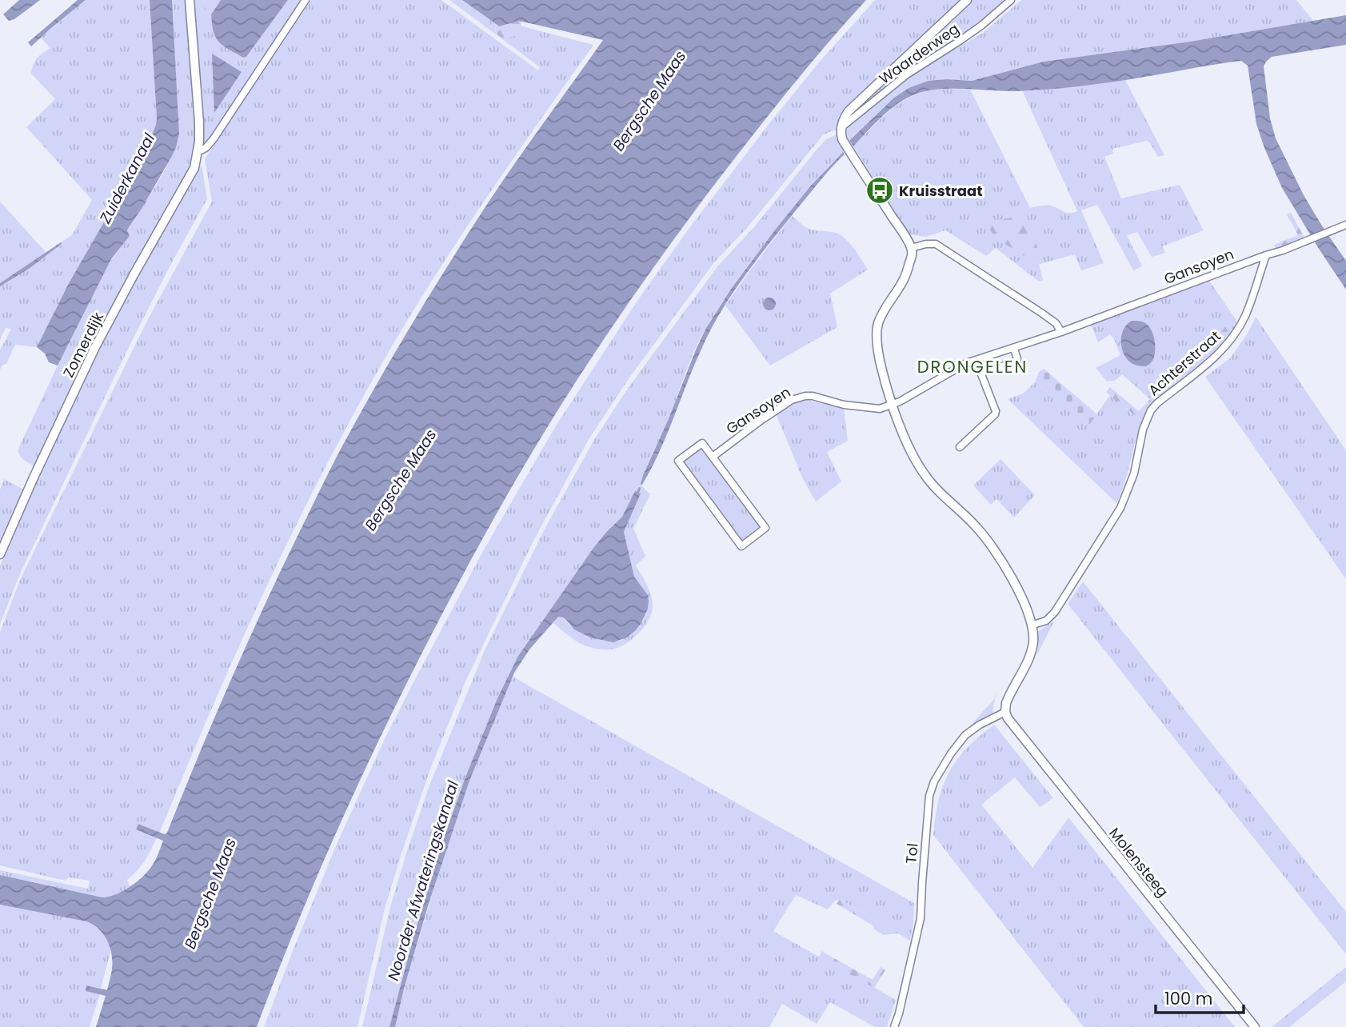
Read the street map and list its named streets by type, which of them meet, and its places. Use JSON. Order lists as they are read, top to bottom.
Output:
{
  "streets": {
    "street": [
      "Waarderweg",
      "Gansoyen",
      "Zomerdijk",
      "Achterstraat",
      "Tol",
      "Molensteeg"
    ]
  },
  "crossings": [
    ["Gansoyen", "Achterstraat"],
    ["Tol", "Molensteeg"]
  ],
  "districts": ["DRONGELEN"],
  "water": ["Bergsche Maas", "Zuiderkanaal", "Noorder Afwateringskanaal"],
  "places": {
    "bus stop": ["Kruisstraat"]
  },
  "scale_bar": "100 m"
}
